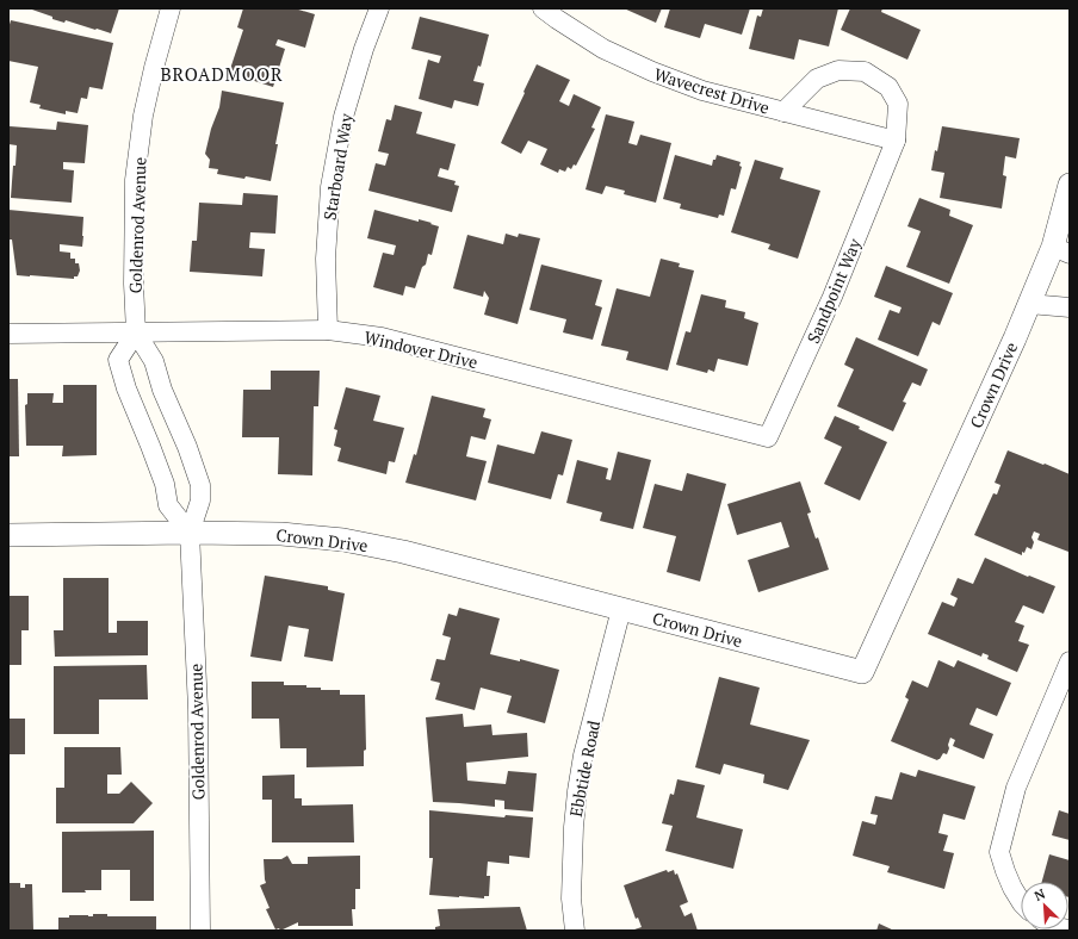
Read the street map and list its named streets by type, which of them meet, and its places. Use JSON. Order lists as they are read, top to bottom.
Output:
{
  "streets": {
    "street": [
      "Wavecrest Drive",
      "Starboard Way",
      "Goldenrod Avenue",
      "Sandpoint Way",
      "Windover Drive",
      "Crown Drive",
      "Ebbtide Road"
    ]
  },
  "crossings": [
    ["Wavecrest Drive", "Sandpoint Way"],
    ["Starboard Way", "Windover Drive"],
    ["Goldenrod Avenue", "Windover Drive"],
    ["Goldenrod Avenue", "Crown Drive"],
    ["Sandpoint Way", "Windover Drive"],
    ["Crown Drive", "Ebbtide Road"]
  ],
  "districts": ["BROADMOOR"],
  "north": "top left"
}
